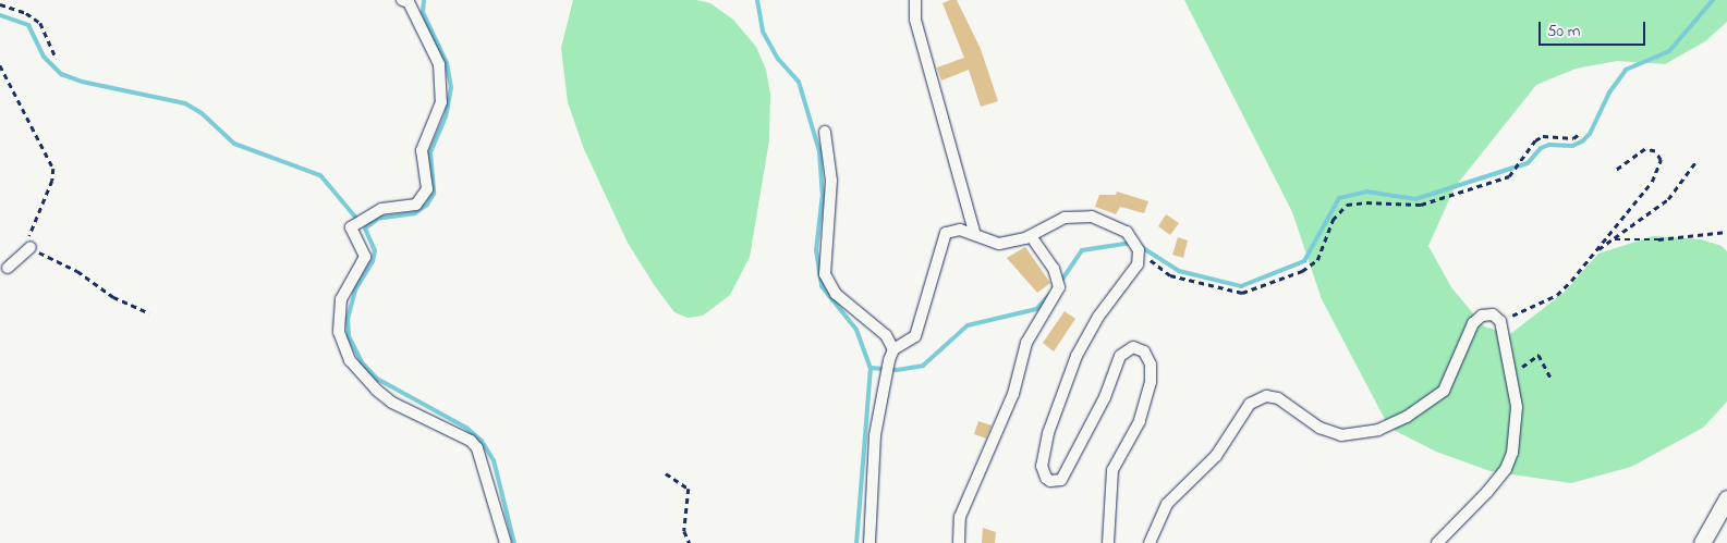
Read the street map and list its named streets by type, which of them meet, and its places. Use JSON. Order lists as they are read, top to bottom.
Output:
{
  "scale_bar": "50 m"
}
